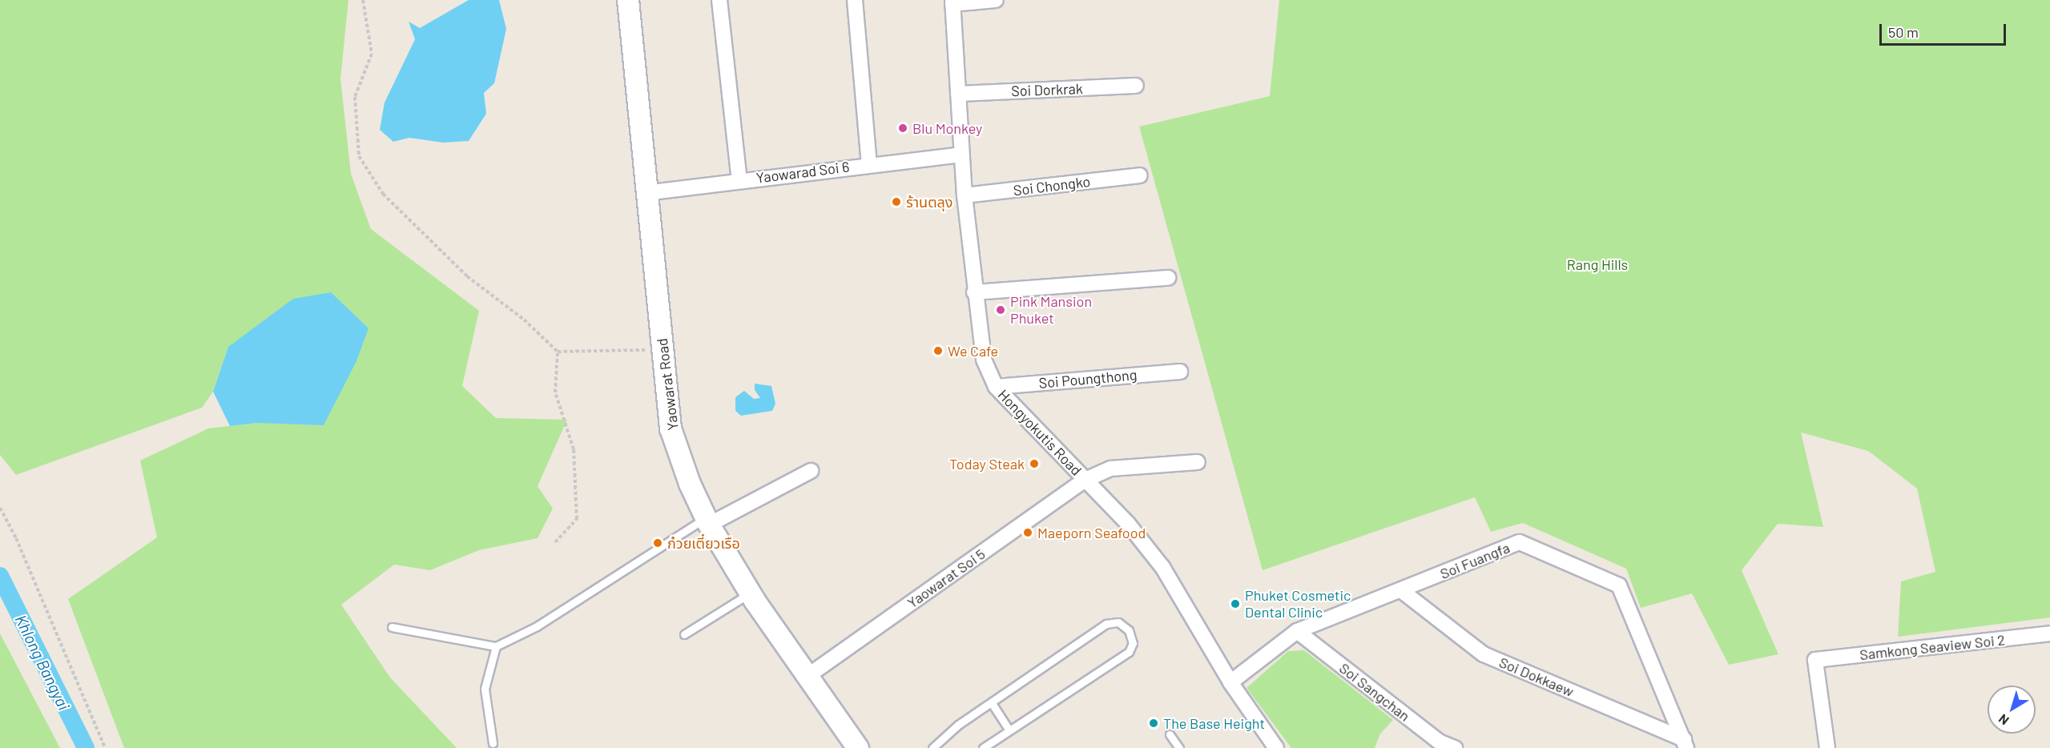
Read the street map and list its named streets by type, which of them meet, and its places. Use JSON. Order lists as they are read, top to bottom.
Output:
{
  "streets": {
    "main road": ["Yaowarat Road"],
    "street": [
      "Soi Dorkrak",
      "Yaowarad Soi 6",
      "Soi Chongko",
      "Soi Poungthong",
      "Hongyokutis Road",
      "Soi Fuangfa",
      "Yaowarat Soi 5",
      "Samkong Seaview Soi 2",
      "Soi Dokkaew",
      "Soi Sangchan"
    ]
  },
  "crossings": [
    ["Soi Dorkrak", "Hongyokutis Road"],
    ["Yaowarad Soi 6", "Yaowarat Road"],
    ["Yaowarad Soi 6", "Hongyokutis Road"],
    ["Soi Chongko", "Hongyokutis Road"],
    ["Soi Poungthong", "Hongyokutis Road"],
    ["Yaowarat Road", "Yaowarat Soi 5"],
    ["Hongyokutis Road", "Soi Fuangfa"],
    ["Hongyokutis Road", "Yaowarat Soi 5"],
    ["Soi Fuangfa", "Soi Dokkaew"],
    ["Soi Fuangfa", "Soi Sangchan"]
  ],
  "water": ["Khlong Bangyai"],
  "parks": ["Rang Hills"],
  "places": [
    "Blu Monkey",
    "ร้านตลุง",
    "Pink Mansion Phuket",
    "We Cafe",
    "Today Steak",
    "Maeporn Seafood",
    "ก๋วยเตี๋ยวเรือ",
    "Phuket Cosmetic Dental Clinic",
    "The Base Height"
  ],
  "scale_bar": "50 m",
  "north": "bottom left"
}
